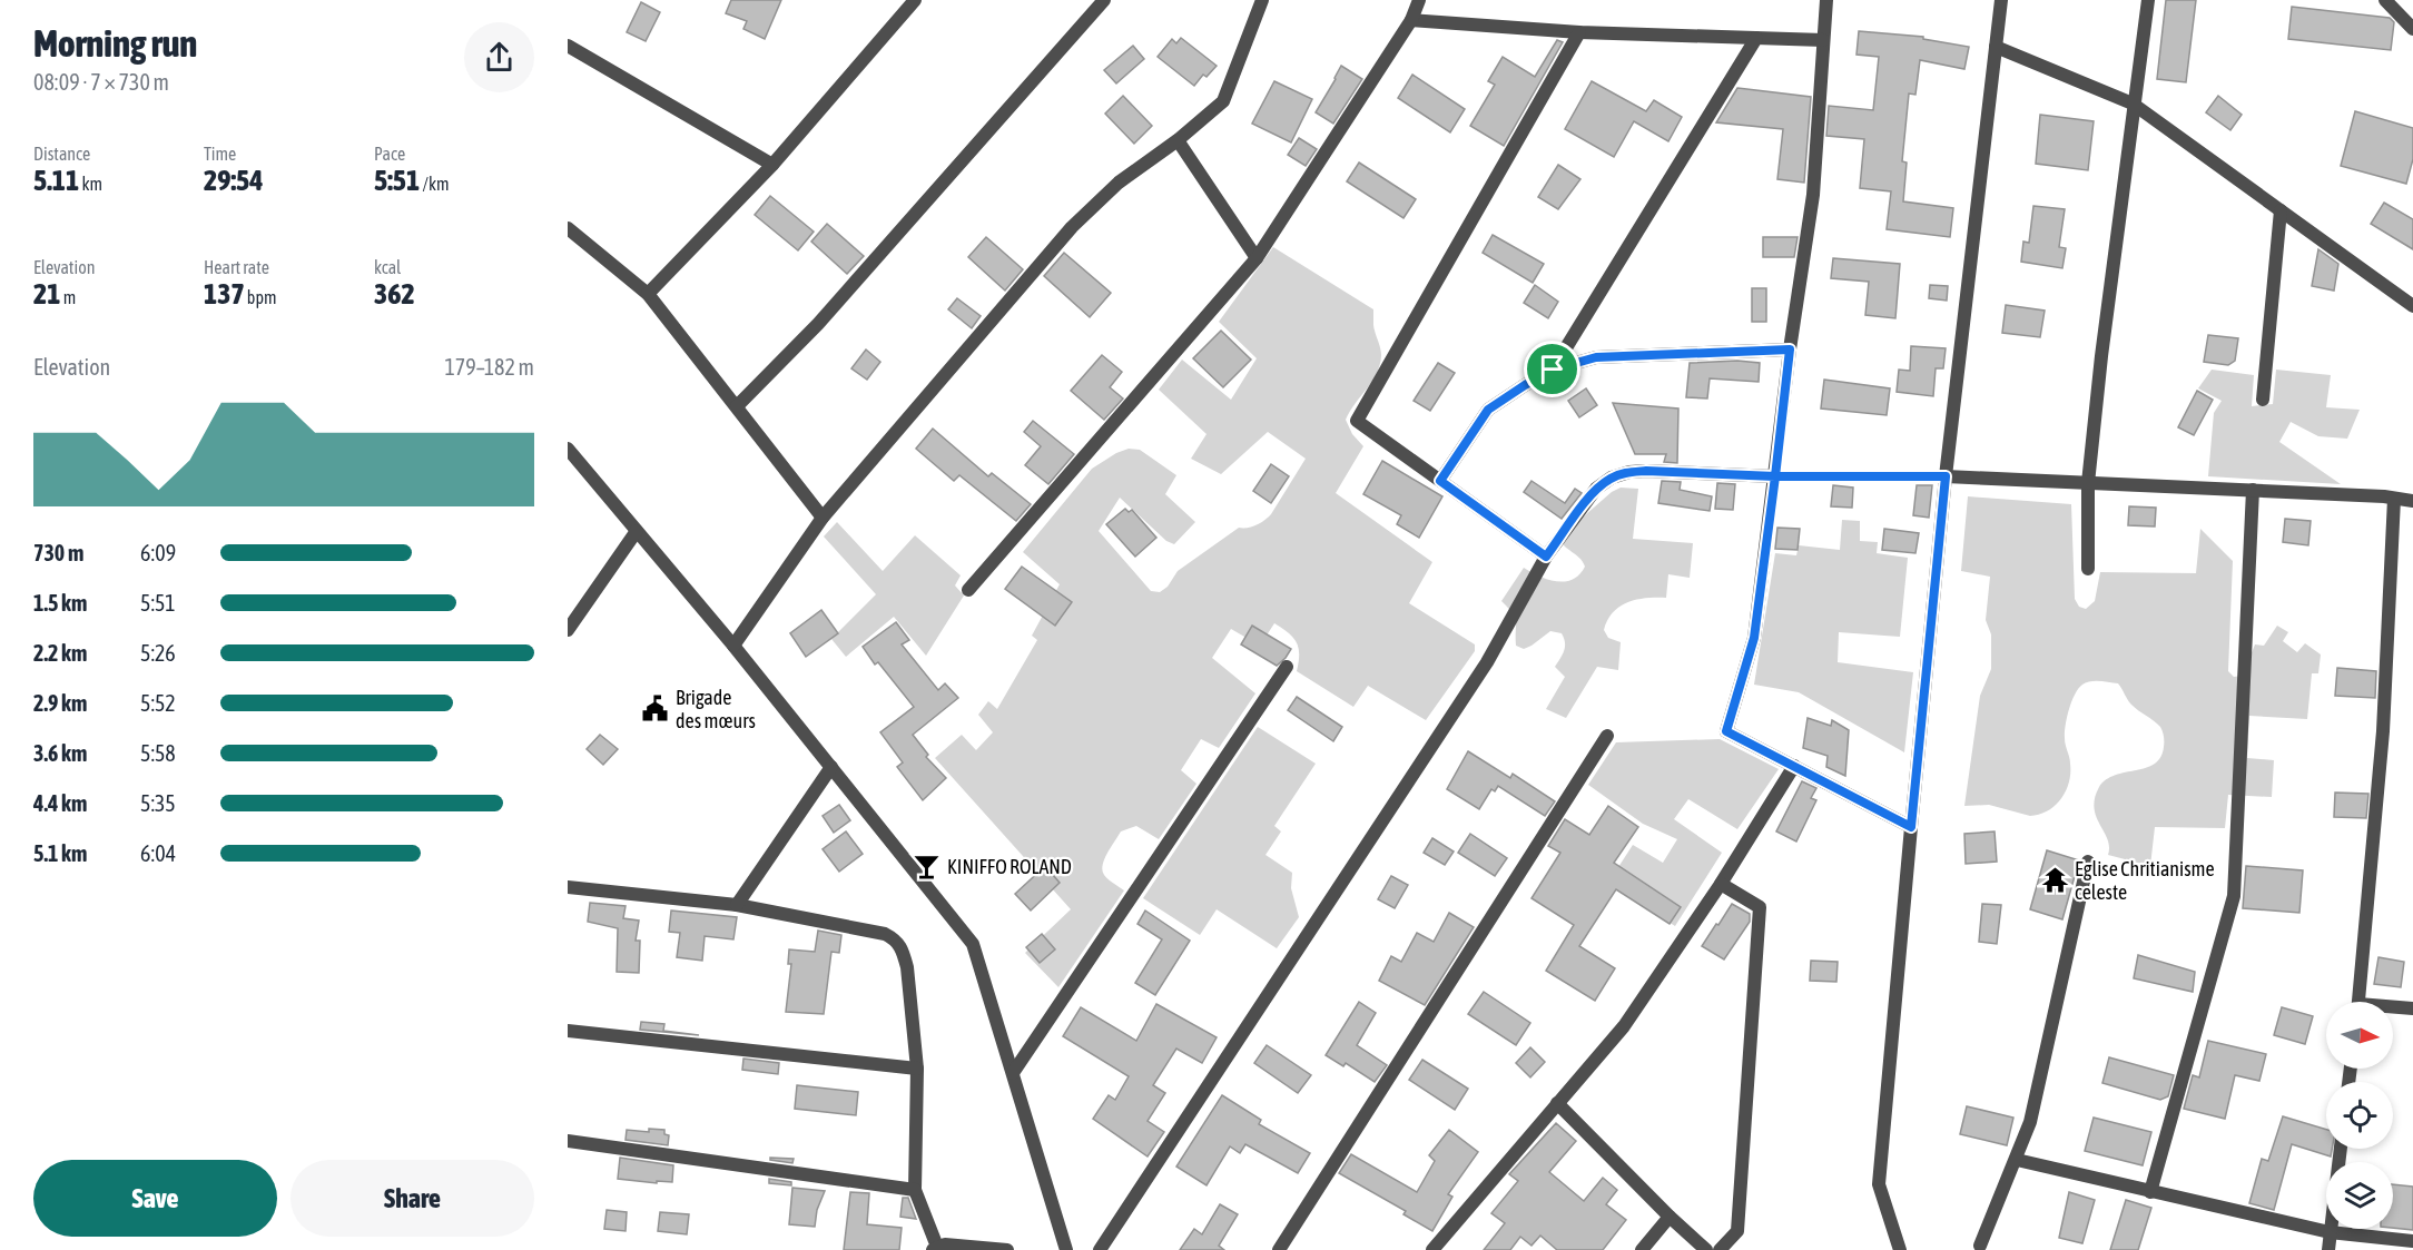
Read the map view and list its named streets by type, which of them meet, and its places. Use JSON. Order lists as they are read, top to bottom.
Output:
{
  "places": {
    "public building": ["Brigade des mœurs"],
    "bar": ["KINIFFO ROLAND"],
    "temple": ["Eglise Chritianisme celeste"]
  },
  "north": "right",
  "page": {
    "heading": ["Morning run", "08:09 · 7 × 730 m"],
    "stats": [
      ["Distance", "5.11 km"],
      ["Time", "29:54"],
      ["Pace", "5:51 /km"],
      ["Elevation", "21 m"],
      ["Heart rate", "137 bpm"],
      ["kcal", "362"]
    ],
    "chart": ["Elevation", "179–182 m"],
    "list": [
      {
        "name": "730 m",
        "note": "6:09"
      },
      {
        "name": "1.5 km",
        "note": "5:51"
      },
      {
        "name": "2.2 km",
        "note": "5:26"
      },
      {
        "name": "2.9 km",
        "note": "5:52"
      },
      {
        "name": "3.6 km",
        "note": "5:58"
      },
      {
        "name": "4.4 km",
        "note": "5:35"
      },
      {
        "name": "5.1 km",
        "note": "6:04"
      }
    ],
    "buttons": ["Save", "Share"]
  }
}
